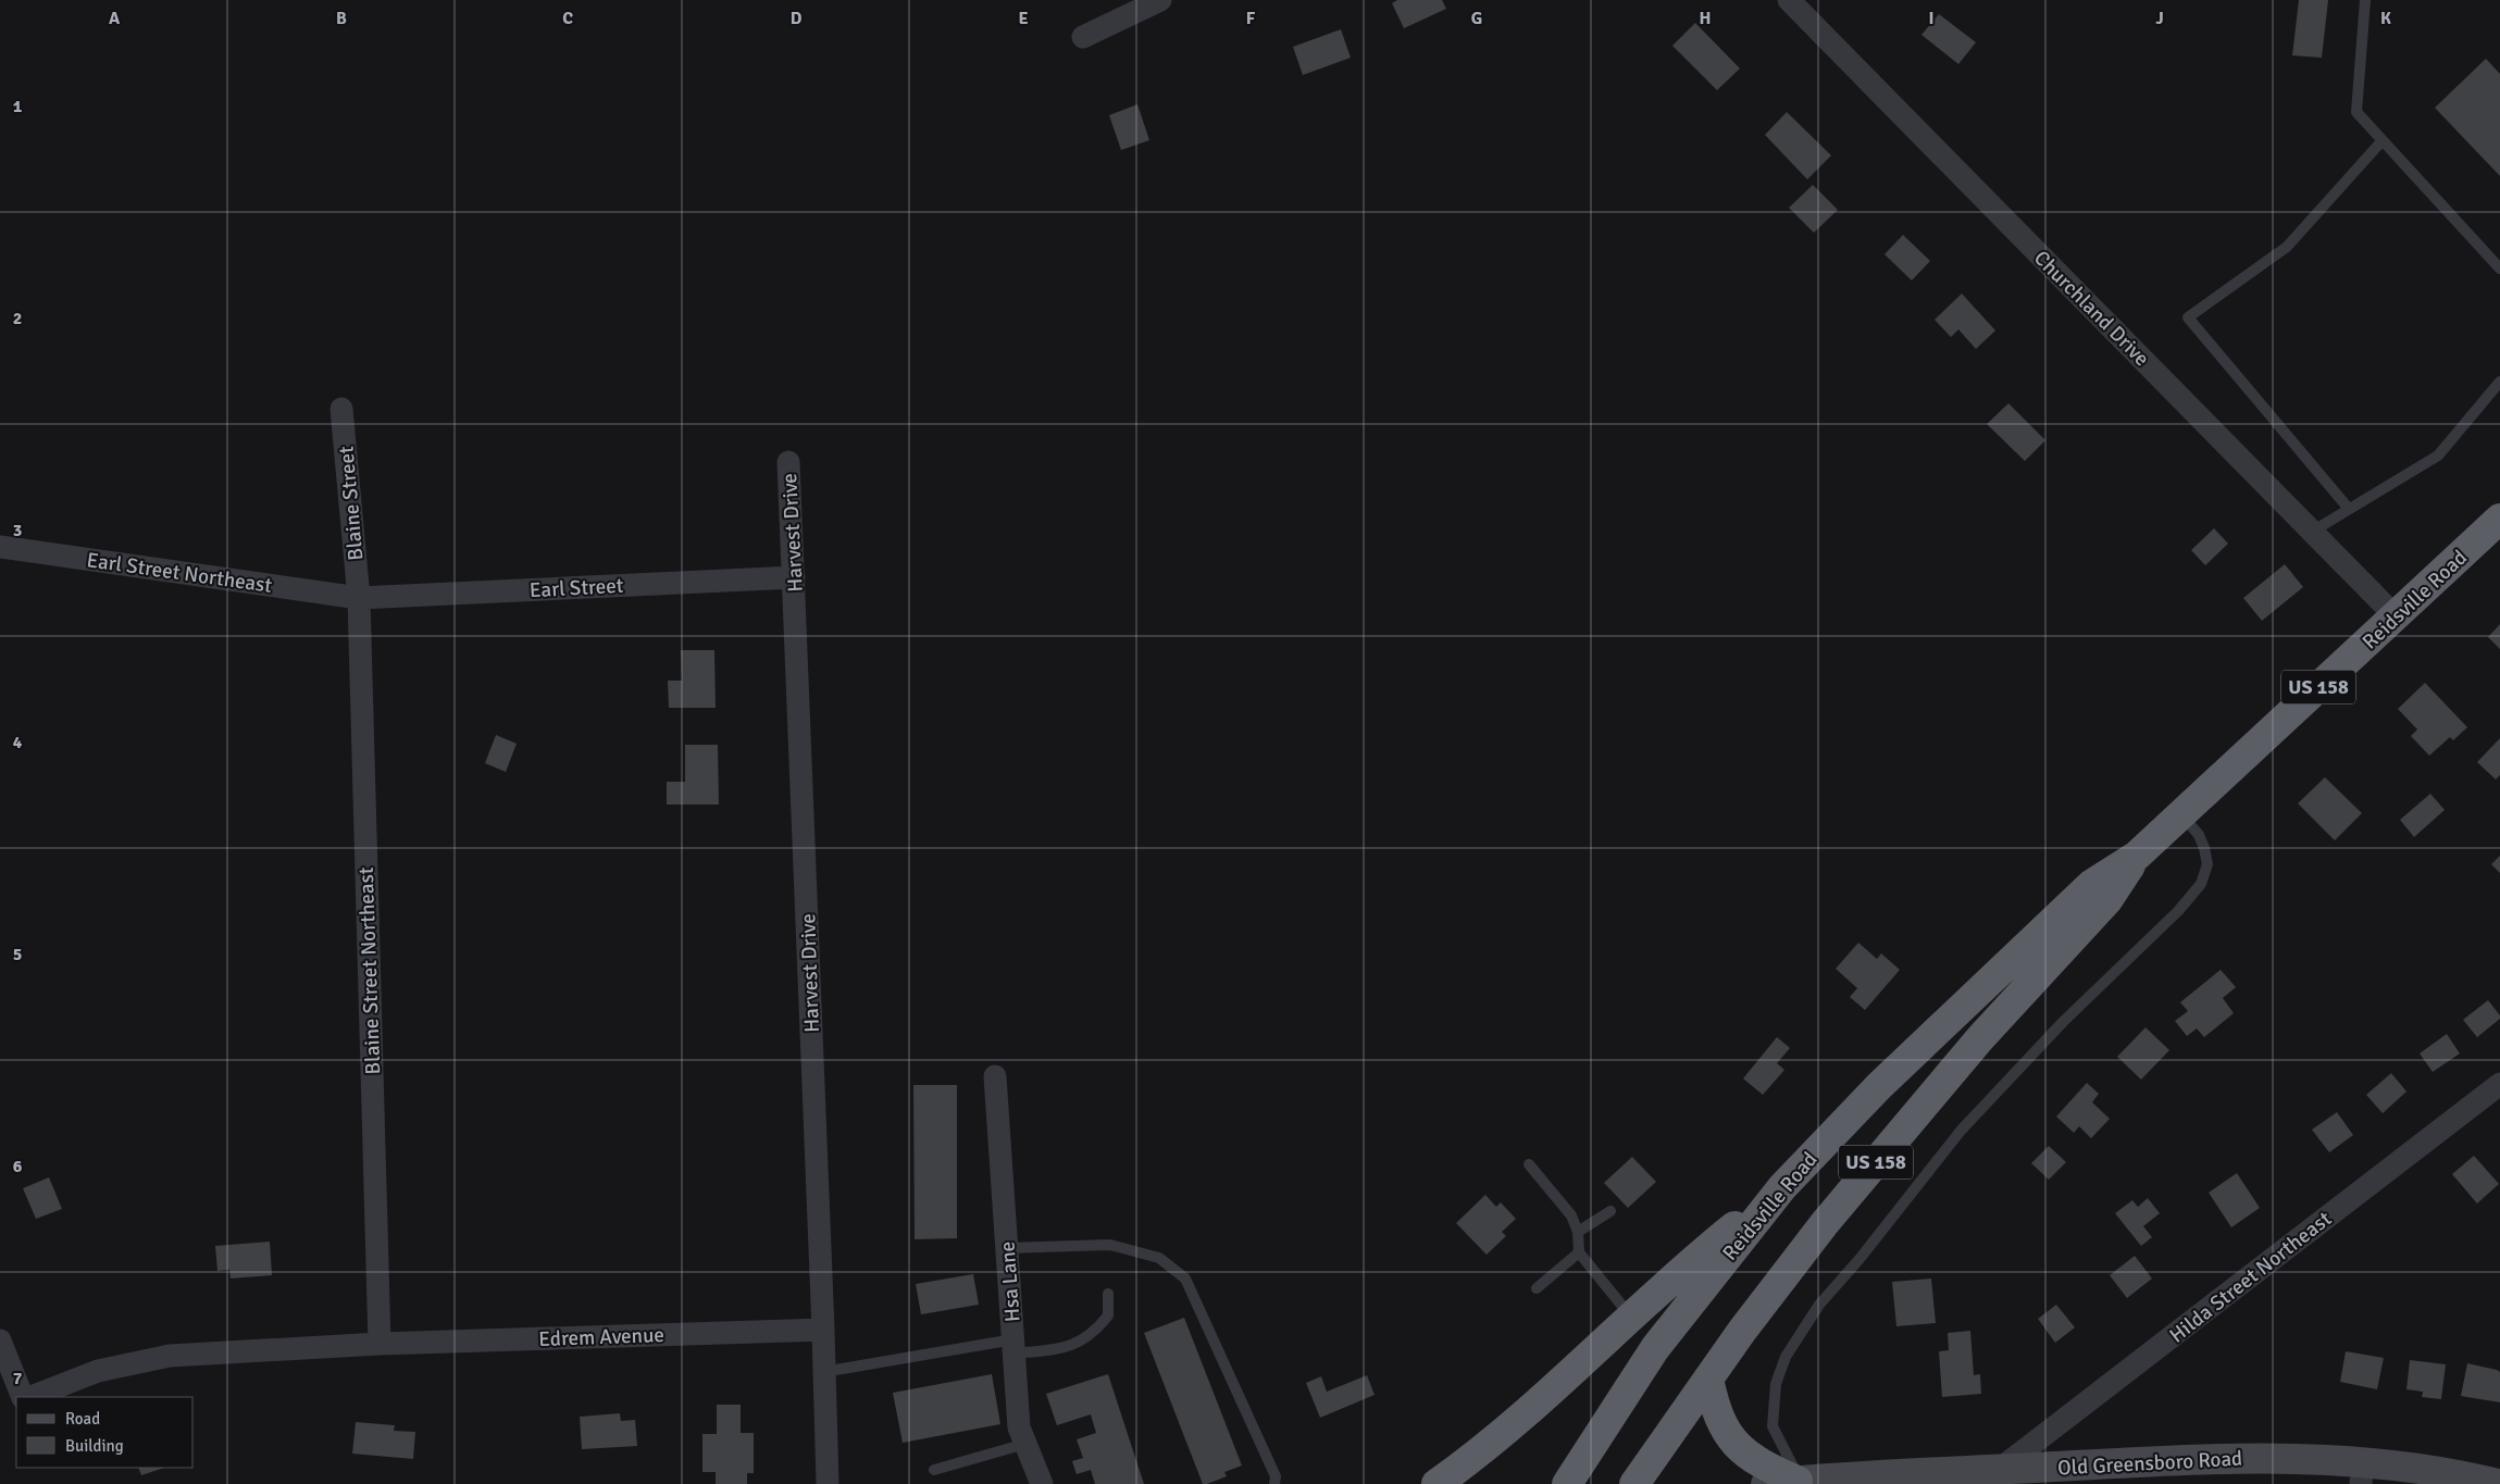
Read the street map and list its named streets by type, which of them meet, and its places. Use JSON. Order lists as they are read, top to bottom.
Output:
{
  "streets": {
    "highway": ["Reidsville Road", "US 158"],
    "main road": ["Old Greensboro Road"],
    "street": [
      "Churchland Drive",
      "Blaine Street",
      "Harvest Drive",
      "Earl Street Northeast",
      "Earl Street",
      "Blaine Street Northeast",
      "Hilda Street Northeast",
      "Hsa Lane",
      "Edrem Avenue"
    ]
  },
  "crossings": [
    ["Churchland Drive", "Reidsville Road"],
    ["Blaine Street", "Earl Street Northeast"],
    ["Blaine Street", "Earl Street"],
    ["Blaine Street", "Blaine Street Northeast"],
    ["Harvest Drive", "Earl Street"],
    ["Harvest Drive", "Edrem Avenue"],
    ["Earl Street Northeast", "Earl Street"],
    ["Earl Street Northeast", "Blaine Street Northeast"],
    ["Earl Street", "Blaine Street Northeast"],
    ["Blaine Street Northeast", "Edrem Avenue"],
    ["Hilda Street Northeast", "Old Greensboro Road"]
  ],
  "legend": ["Road", "Building"],
  "grid": {
    "columns": [
      "A",
      "B",
      "C",
      "D",
      "E",
      "F",
      "G",
      "H",
      "I",
      "J",
      "K"
    ],
    "rows": [
      "1",
      "2",
      "3",
      "4",
      "5",
      "6",
      "7"
    ]
  }
}
